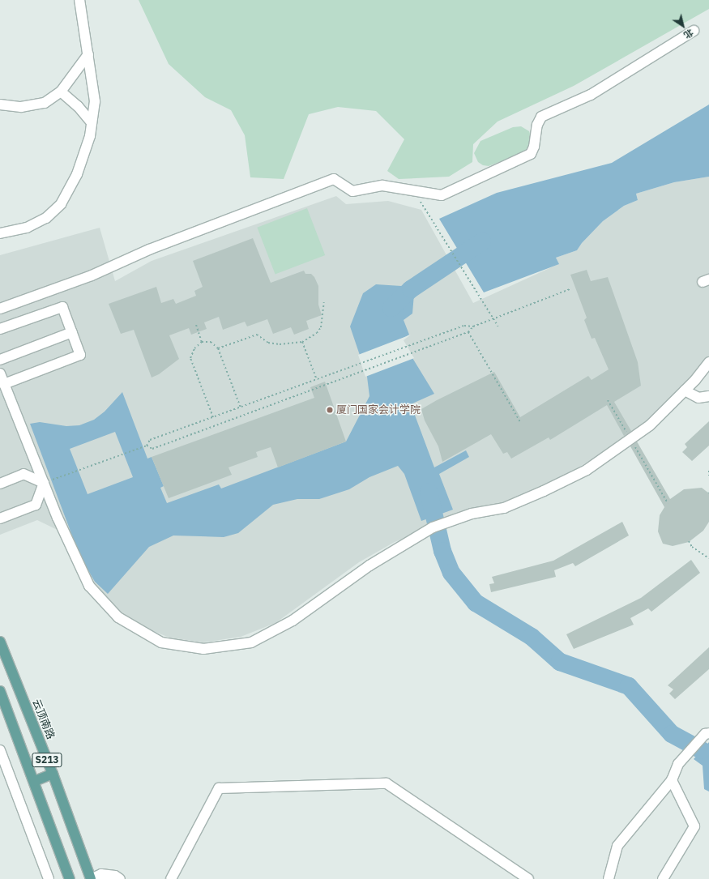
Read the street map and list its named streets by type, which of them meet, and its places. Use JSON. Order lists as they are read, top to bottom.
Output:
{
  "streets": {
    "main road": ["云顶南路", "S213"]
  },
  "places": ["厦门国家会计学院"],
  "north": "bottom right"
}
